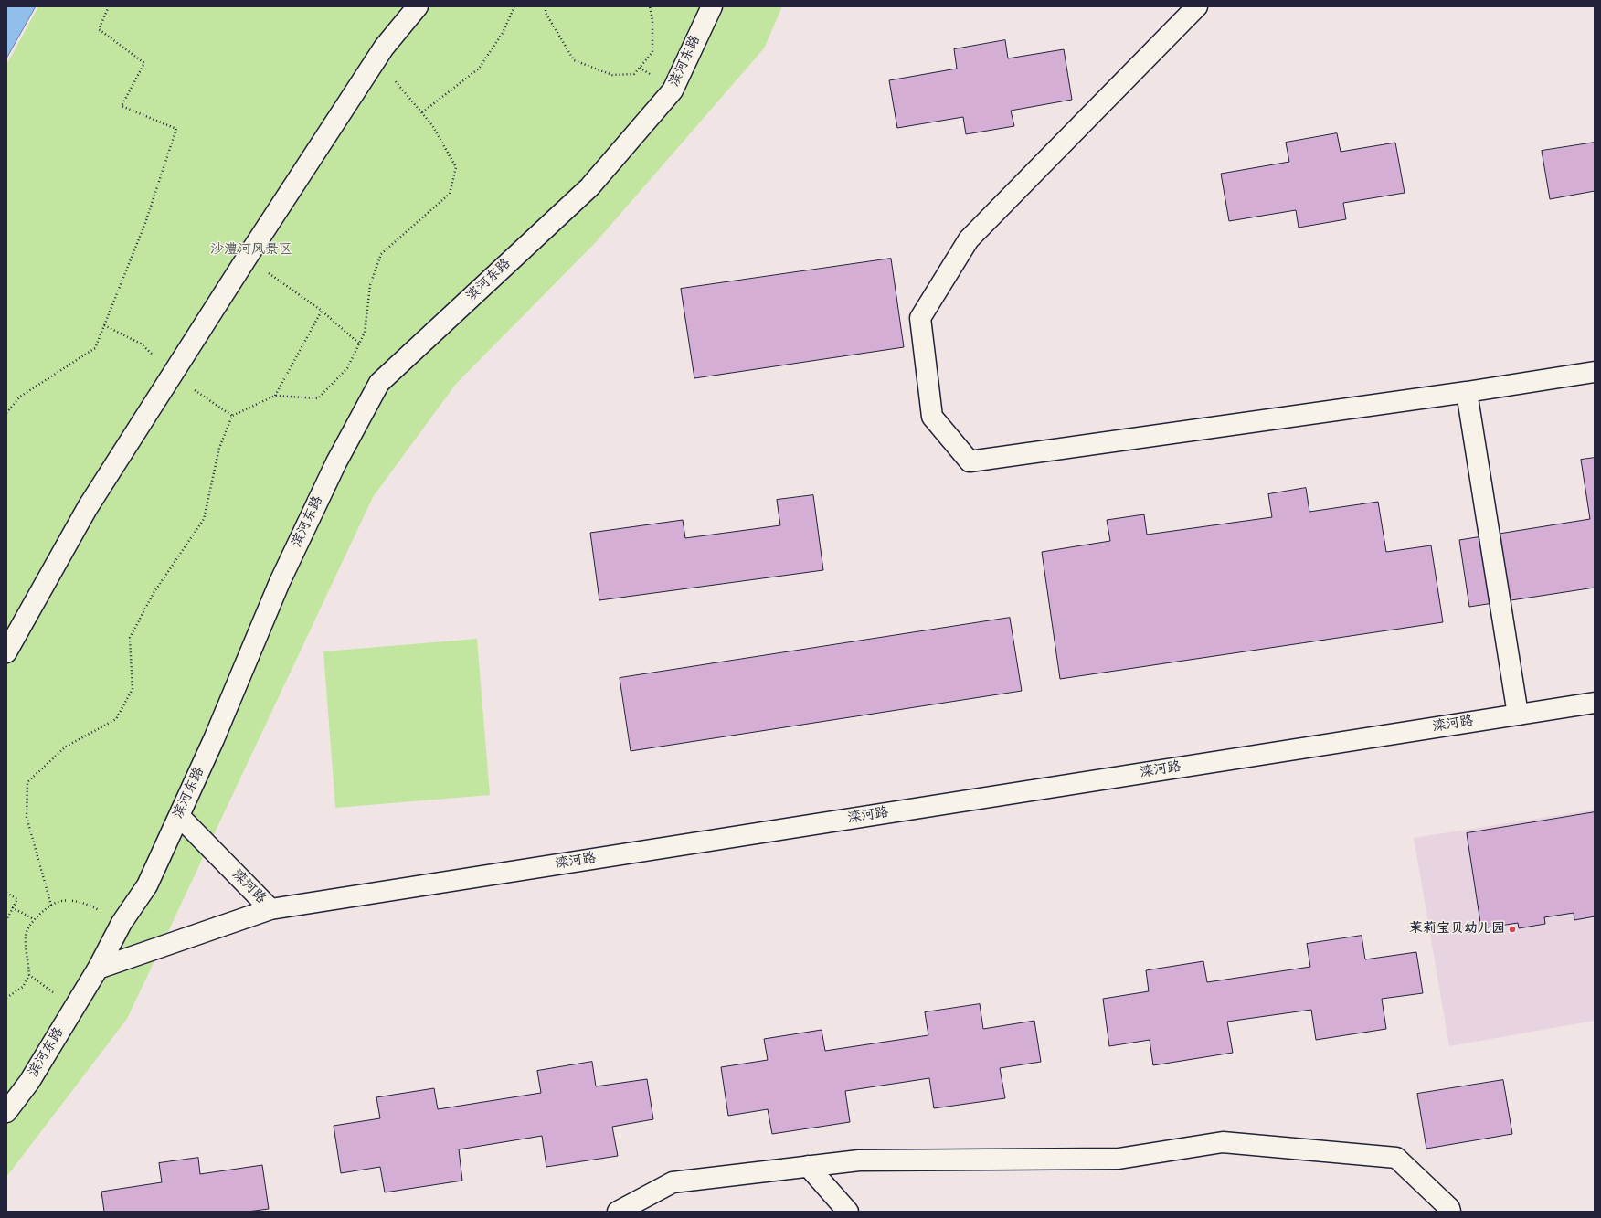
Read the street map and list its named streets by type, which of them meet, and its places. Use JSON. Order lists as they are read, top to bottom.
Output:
{
  "streets": {
    "street": ["滨河东路", "滦河路"]
  },
  "crossings": [
    ["滨河东路", "滦河路"]
  ],
  "parks": ["沙澧河风景区"],
  "places": ["茉莉宝贝幼儿园"]
}
